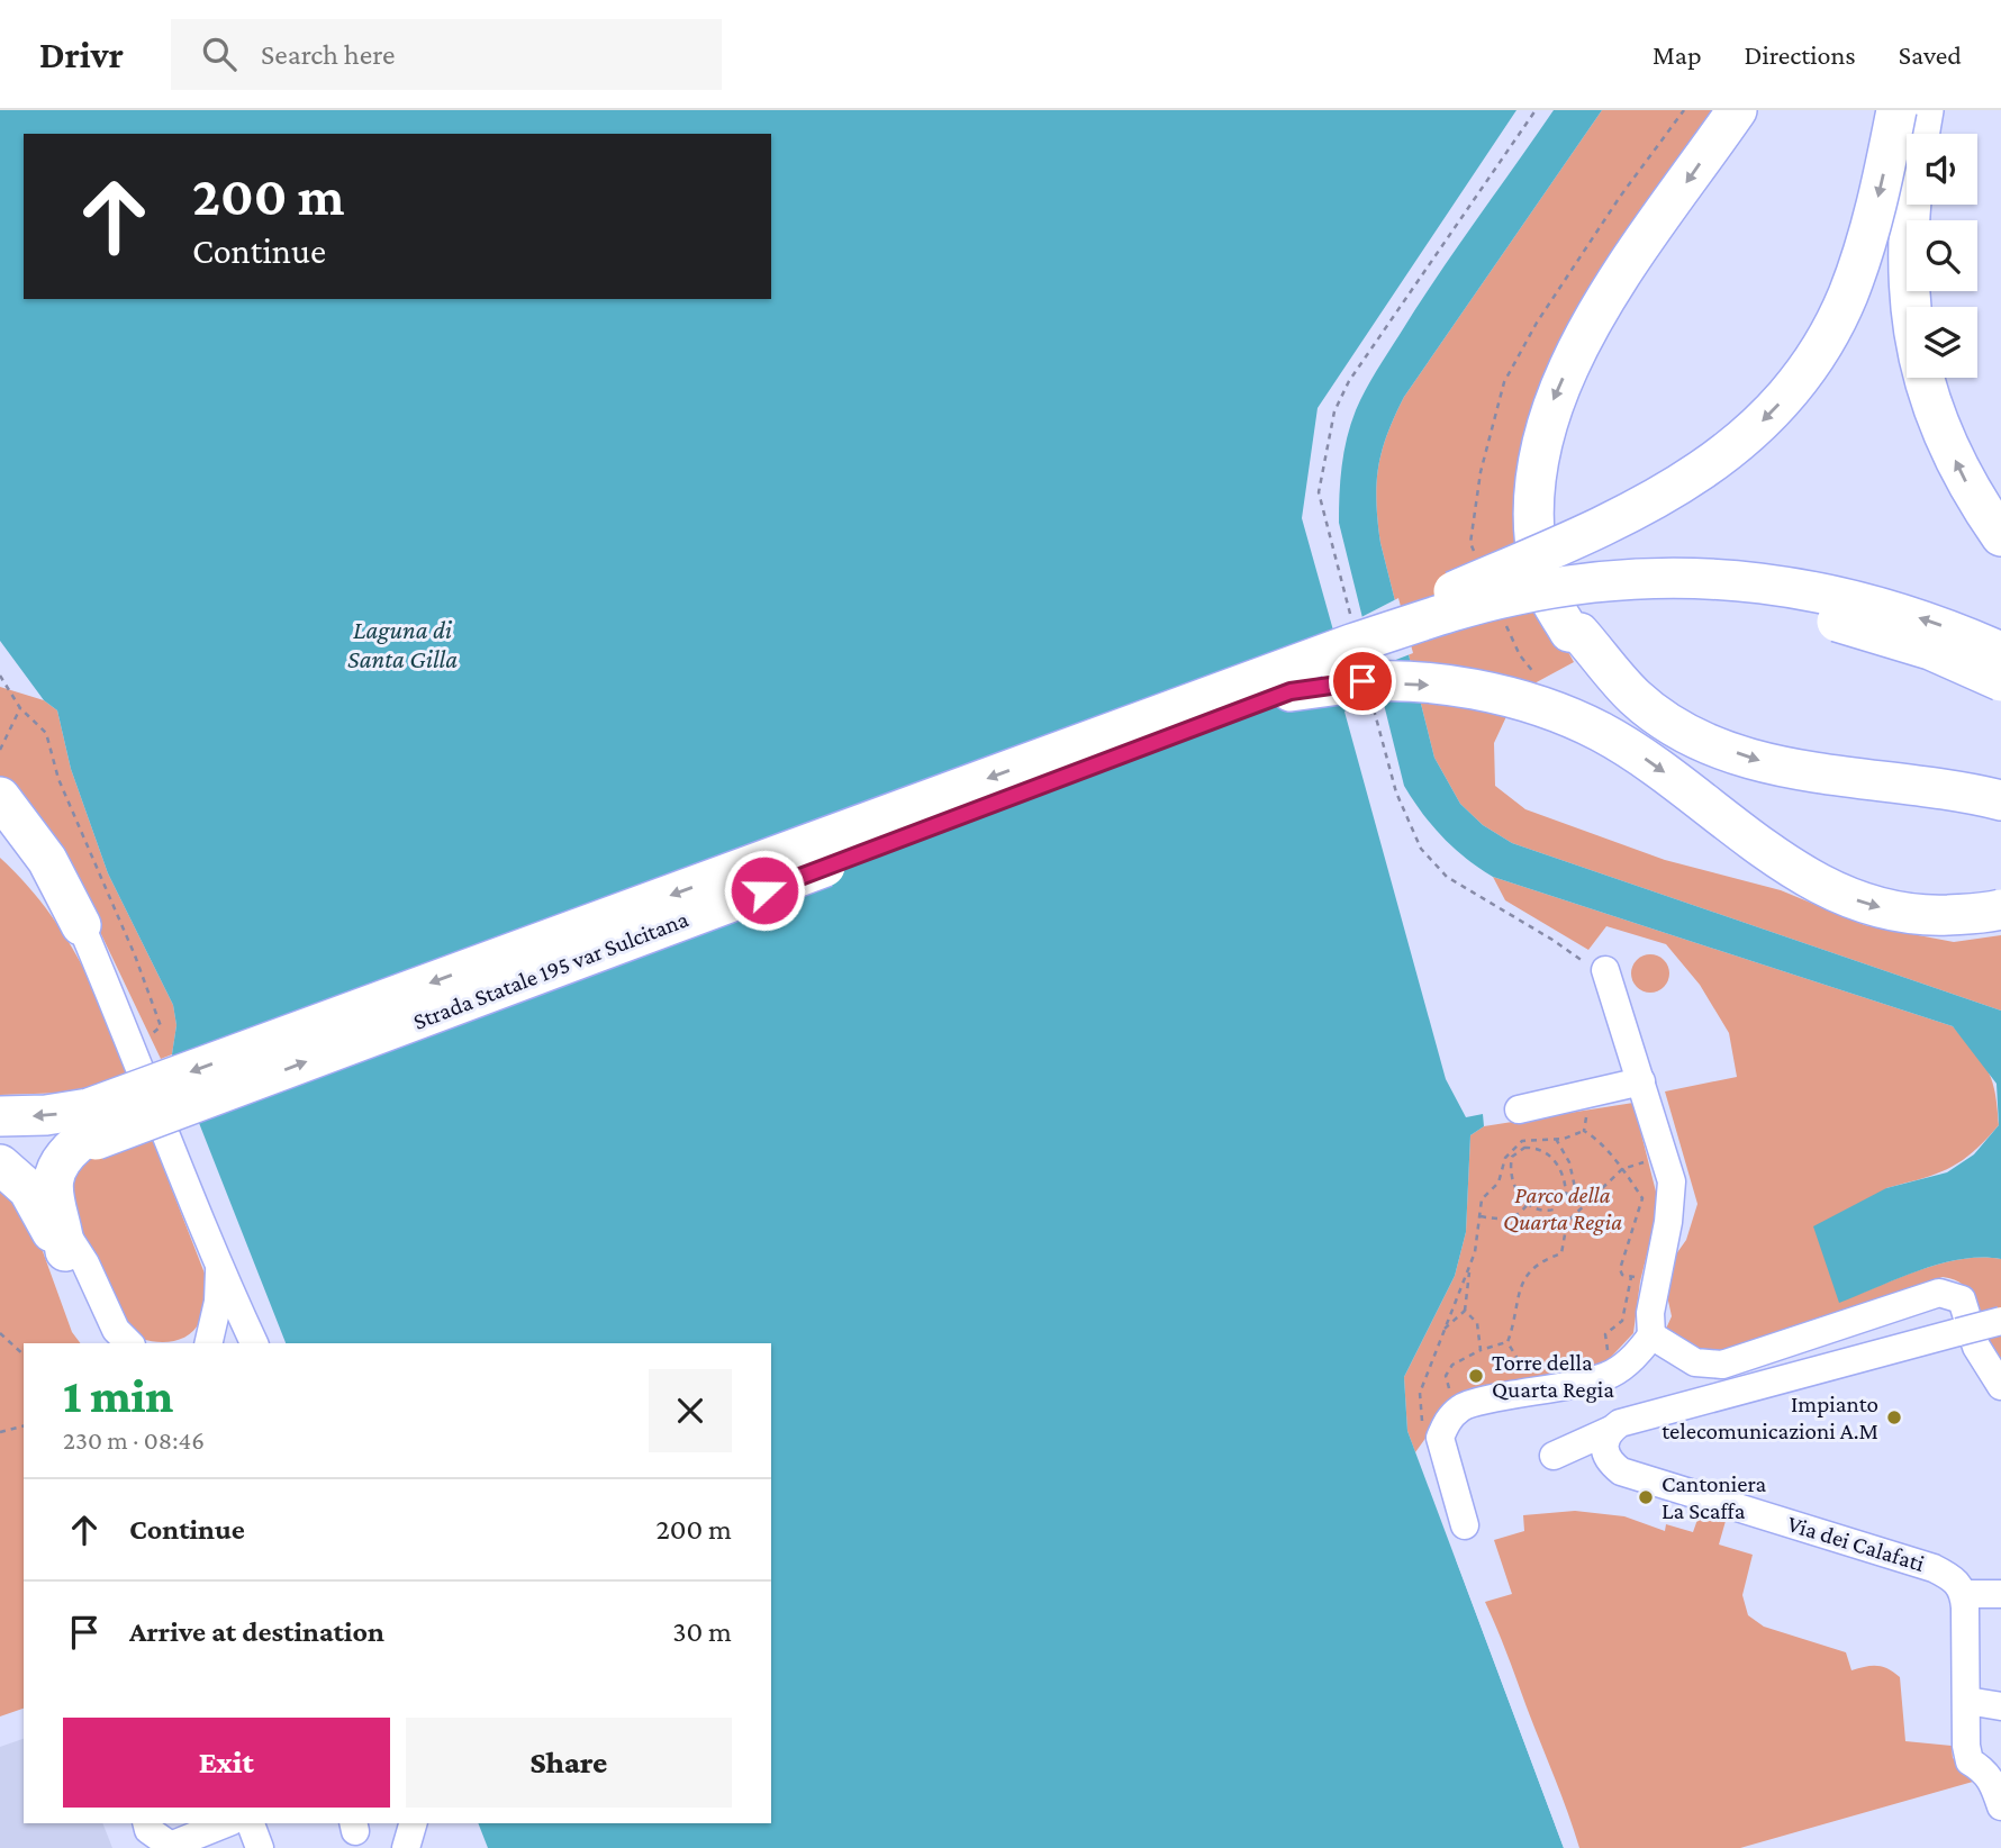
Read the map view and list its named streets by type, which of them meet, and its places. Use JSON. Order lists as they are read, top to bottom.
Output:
{
  "streets": {
    "highway": ["Strada Statale 195 var Sulcitana"],
    "street": ["Via dei Calafati"]
  },
  "water": ["Laguna di Santa Gilla"],
  "parks": ["Parco della Quarta Regia"],
  "places": ["Torre della Quarta Regia", "Impianto telecomunicazioni A.M", "Cantoniera La Scaffa"],
  "page": {
    "header": "Drivr",
    "search": "Search here",
    "nav": ["Map", "Directions", "Saved"],
    "turn": ["200 m", "Continue"],
    "heading": ["1 min", "230 m · 08:46"],
    "list": [
      {
        "name": "Continue",
        "value": "200 m"
      },
      {
        "name": "Arrive at destination",
        "value": "30 m"
      }
    ],
    "buttons": ["Exit", "Share"]
  }
}
